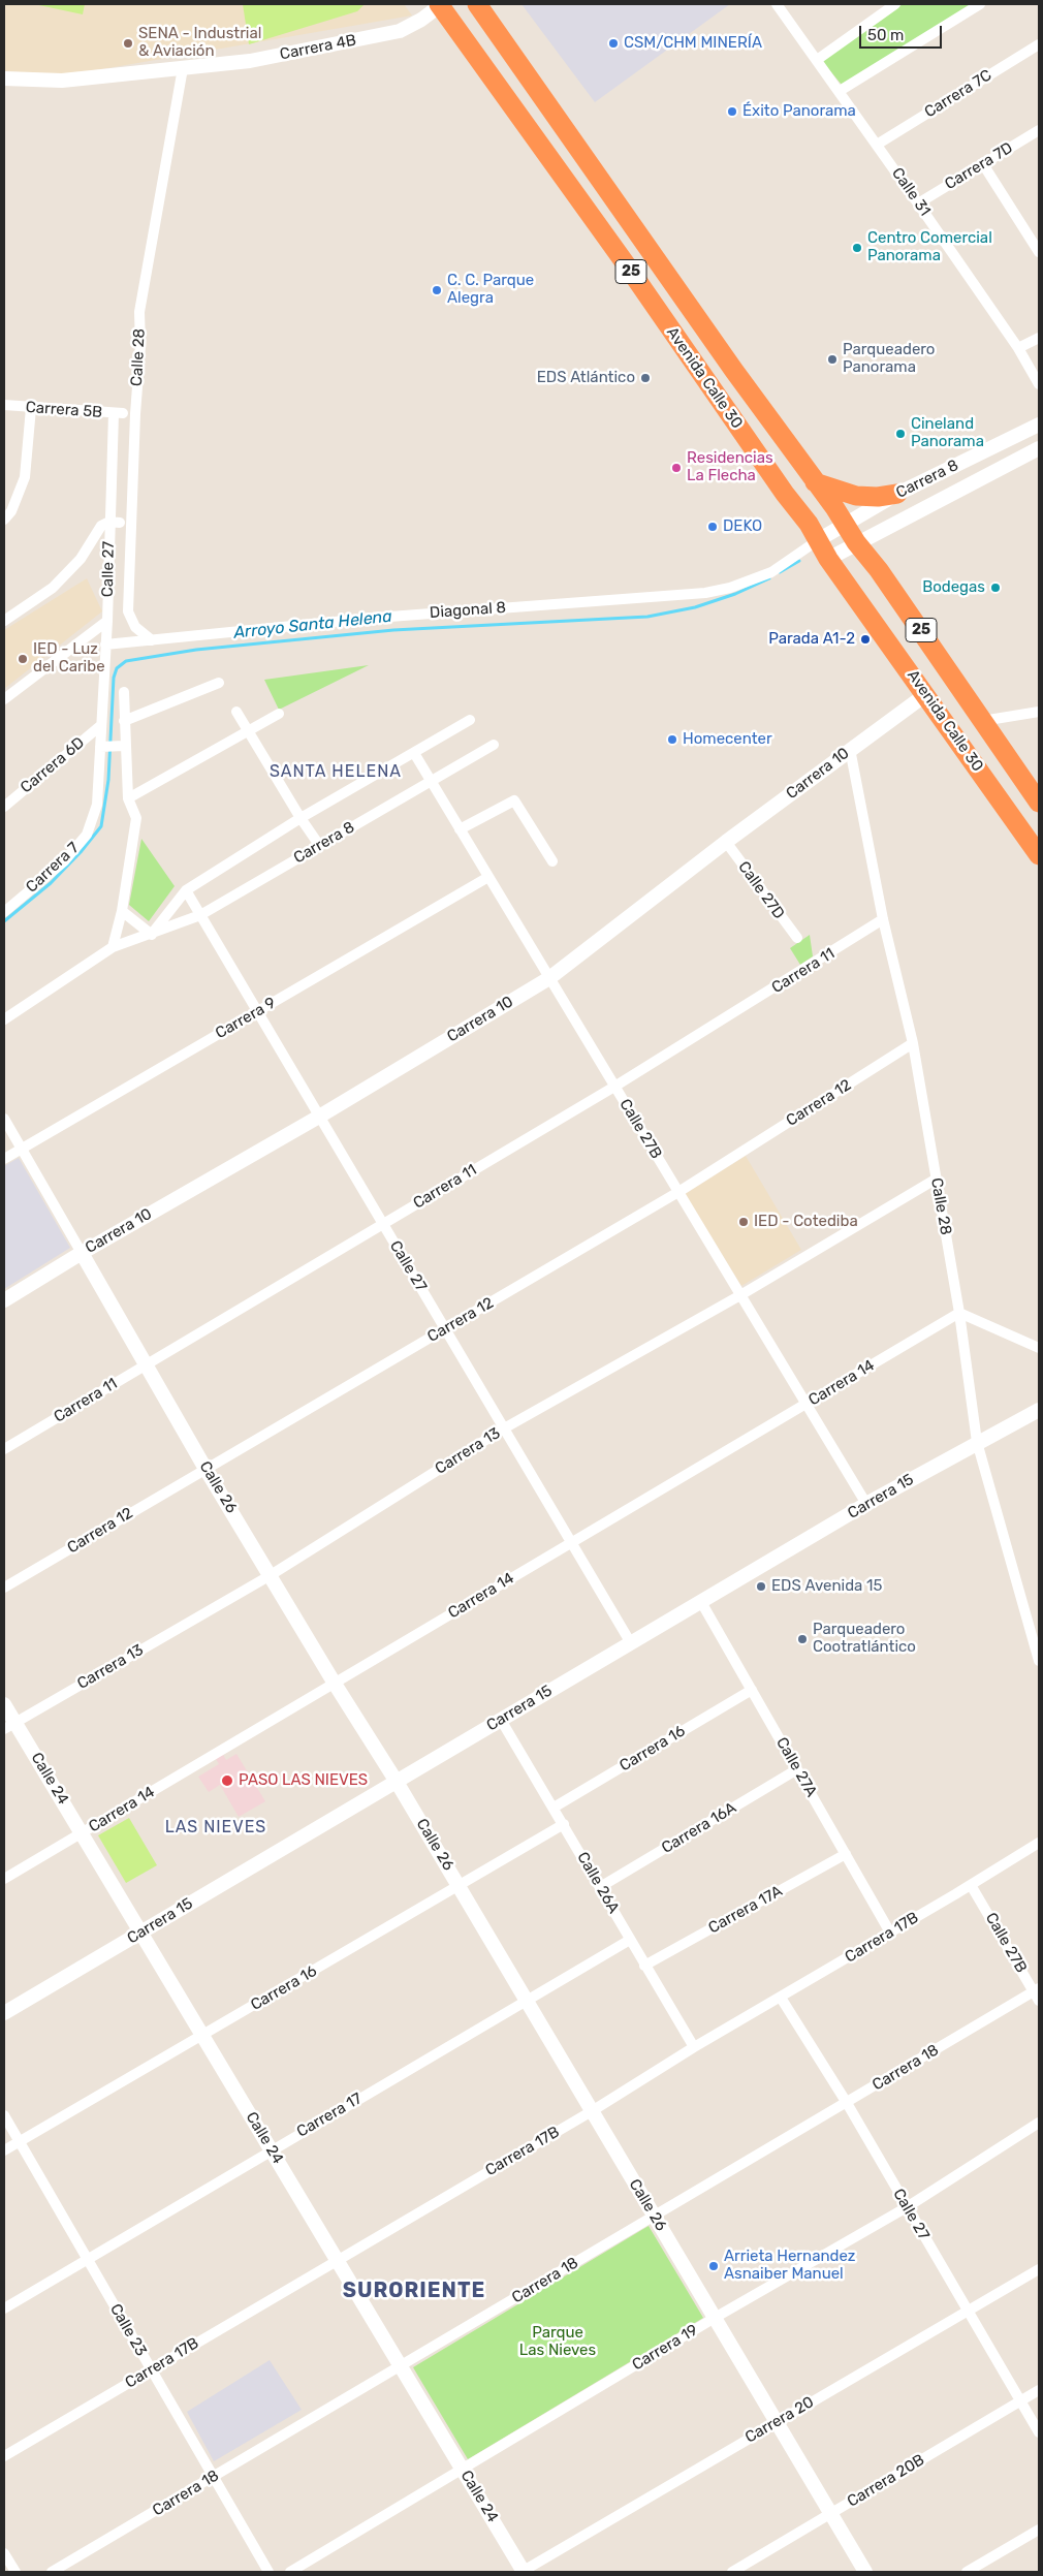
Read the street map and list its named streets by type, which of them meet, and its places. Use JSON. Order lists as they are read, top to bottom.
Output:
{
  "streets": {
    "highway": ["25", "Avenida Calle 30"],
    "street": [
      "Carrera 4B",
      "Carrera 7C",
      "Carrera 7D",
      "Calle 31",
      "Calle 28",
      "Carrera 5B",
      "Carrera 8",
      "Calle 27",
      "Diagonal 8",
      "Carrera 6D",
      "Carrera 10",
      "Carrera 7",
      "Calle 27D",
      "Carrera 11",
      "Carrera 9",
      "Carrera 12",
      "Calle 27B",
      "Carrera 14",
      "Carrera 13",
      "Calle 26",
      "Carrera 15",
      "Carrera 16",
      "Calle 27A",
      "Calle 24",
      "Carrera 16A",
      "Calle 26A",
      "Carrera 17A",
      "Carrera 17B",
      "Carrera 18",
      "Carrera 17",
      "Calle 23",
      "Carrera 19",
      "Carrera 20",
      "Carrera 20B"
    ]
  },
  "crossings": [
    ["Carrera 4B", "Calle 28"],
    ["Carrera 4B", "Avenida Calle 30"],
    ["Carrera 7C", "Calle 31"],
    ["Carrera 7D", "Calle 31"],
    ["Calle 28", "Diagonal 8"],
    ["Calle 28", "Carrera 10"],
    ["Calle 28", "Carrera 11"],
    ["Calle 28", "Carrera 12"],
    ["Calle 28", "Carrera 14"],
    ["Calle 28", "Carrera 13"],
    ["Calle 28", "Carrera 15"],
    ["Avenida Calle 30", "Carrera 8"],
    ["Avenida Calle 30", "Diagonal 8"],
    ["Avenida Calle 30", "Carrera 10"],
    ["Carrera 5B", "Calle 27"],
    ["Carrera 8", "Calle 27"],
    ["Carrera 8", "Diagonal 8"],
    ["Carrera 8", "Calle 27B"],
    ["Calle 27", "Diagonal 8"],
    ["Calle 27", "Carrera 6D"],
    ["Calle 27", "Carrera 10"],
    ["Calle 27", "Carrera 7"],
    ["Calle 27", "Carrera 11"],
    ["Calle 27", "Carrera 9"],
    ["Calle 27", "Carrera 12"],
    ["Calle 27", "Carrera 14"],
    ["Calle 27", "Carrera 13"],
    ["Calle 27", "Carrera 15"],
    ["Calle 27", "Carrera 17B"],
    ["Calle 27", "Carrera 18"],
    ["Calle 27", "Carrera 19"],
    ["Calle 27", "Carrera 20"],
    ["Calle 27", "Carrera 20B"],
    ["Carrera 6D", "Carrera 7"],
    ["Carrera 10", "Calle 27D"],
    ["Carrera 10", "Calle 27B"],
    ["Carrera 10", "Calle 26"],
    ["Carrera 11", "Calle 27B"],
    ["Carrera 11", "Calle 26"],
    ["Carrera 9", "Calle 27B"],
    ["Carrera 9", "Calle 26"],
    ["Carrera 12", "Calle 27B"],
    ["Carrera 12", "Calle 26"],
    ["Calle 27B", "Carrera 14"],
    ["Calle 27B", "Carrera 13"],
    ["Calle 27B", "Carrera 15"],
    ["Calle 27B", "Carrera 17B"],
    ["Calle 27B", "Carrera 18"],
    ["Carrera 14", "Calle 26"],
    ["Carrera 14", "Calle 24"],
    ["Carrera 13", "Calle 26"],
    ["Carrera 13", "Calle 24"],
    ["Calle 26", "Carrera 15"],
    ["Calle 26", "Carrera 16"],
    ["Calle 26", "Carrera 17B"],
    ["Calle 26", "Carrera 18"],
    ["Calle 26", "Carrera 17"],
    ["Calle 26", "Carrera 19"],
    ["Calle 26", "Carrera 20"],
    ["Calle 26", "Carrera 20B"],
    ["Carrera 15", "Calle 27A"],
    ["Carrera 15", "Calle 24"],
    ["Carrera 15", "Calle 26A"],
    ["Carrera 16", "Calle 27A"],
    ["Carrera 16", "Calle 24"],
    ["Carrera 16", "Calle 26A"],
    ["Carrera 16", "Calle 23"],
    ["Calle 27A", "Carrera 16A"],
    ["Calle 27A", "Carrera 17A"],
    ["Calle 27A", "Carrera 17B"],
    ["Calle 24", "Carrera 17B"],
    ["Calle 24", "Carrera 18"],
    ["Calle 24", "Carrera 17"],
    ["Calle 24", "Carrera 19"],
    ["Calle 24", "Carrera 20"],
    ["Carrera 16A", "Calle 26A"],
    ["Calle 26A", "Carrera 17A"],
    ["Calle 26A", "Carrera 17B"],
    ["Calle 26A", "Carrera 17"],
    ["Carrera 17B", "Calle 23"],
    ["Carrera 18", "Calle 23"],
    ["Carrera 17", "Calle 23"]
  ],
  "districts": ["SANTA HELENA", "LAS NIEVES", "SURORIENTE"],
  "water": ["Arroyo Santa Helena"],
  "parks": ["Parque Las Nieves"],
  "places": [
    "SENA - Industrial & Aviación",
    "CSM/CHM MINERÍA",
    "Éxito Panorama",
    "Centro Comercial Panorama",
    "C. C. Parque Alegra",
    "Parqueadero Panorama",
    "EDS Atlántico",
    "Cineland Panorama",
    "Residencias La Flecha",
    "DEKO",
    "Bodegas",
    "Parada A1-2",
    "IED - Luz del Caribe",
    "Homecenter",
    "IED - Cotediba",
    "EDS Avenida 15",
    "Parqueadero Cootratlántico",
    "PASO LAS NIEVES",
    "Arrieta Hernandez Asnaiber Manuel"
  ],
  "scale_bar": "50 m"
}
